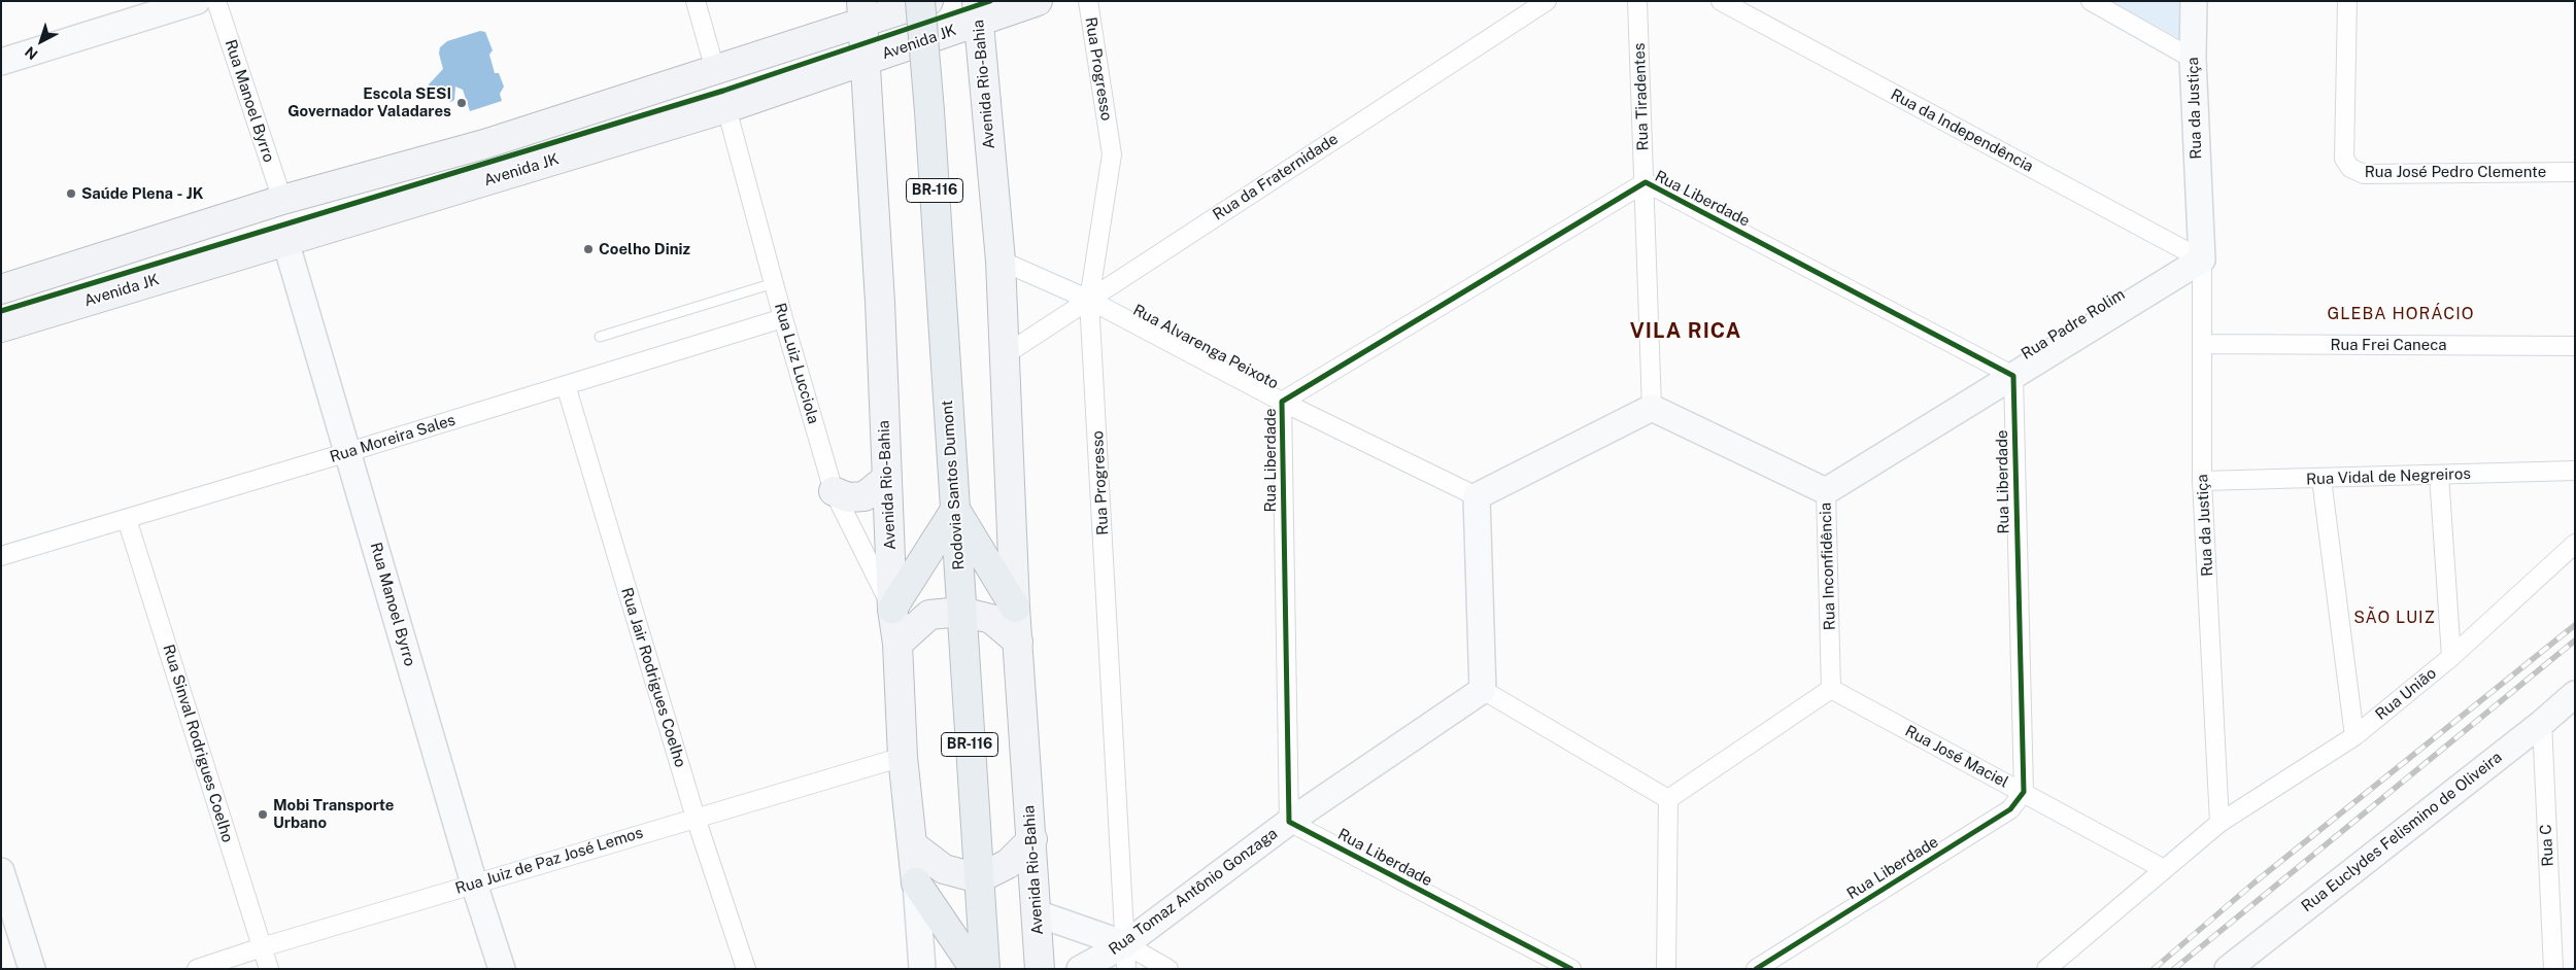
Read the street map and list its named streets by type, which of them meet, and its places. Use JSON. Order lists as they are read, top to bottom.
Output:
{
  "streets": {
    "highway": ["BR-116", "Rodovia Santos Dumont"],
    "main road": ["Avenida JK", "Avenida Rio-Bahia"],
    "street": [
      "Rua Progresso",
      "Rua Tiradentes",
      "Rua Manoel Byrro",
      "Rua da Justiça",
      "Rua da Independência",
      "Rua José Pedro Clemente",
      "Rua da Fraternidade",
      "Rua Liberdade",
      "Rua Padre Rolim",
      "Rua Frei Caneca",
      "Rua Alvarenga Peixoto",
      "Rua Luiz Lucciola",
      "Rua Moreira Sales",
      "Rua Vidal de Negreiros",
      "Rua Inconfidência",
      "Rua Jair Rodrigues Coelho",
      "Rua União",
      "Rua Sinval Rodrigues Coelho",
      "Rua José Maciel",
      "Rua Euclydes Felismino de Oliveira",
      "Rua C",
      "Rua Juiz de Paz José Lemos",
      "Rua Tomaz Antônio Gonzaga"
    ]
  },
  "crossings": [
    ["Avenida JK", "Avenida Rio-Bahia"],
    ["Avenida JK", "Rua Manoel Byrro"],
    ["Avenida JK", "Rua Luiz Lucciola"],
    ["Rua Progresso", "Rua da Fraternidade"],
    ["Rua Progresso", "Rua Alvarenga Peixoto"],
    ["Rua Progresso", "Rua Tomaz Antônio Gonzaga"],
    ["Avenida Rio-Bahia", "Rua da Fraternidade"],
    ["Avenida Rio-Bahia", "Rua Alvarenga Peixoto"],
    ["Avenida Rio-Bahia", "Rua Luiz Lucciola"],
    ["Avenida Rio-Bahia", "Rua Juiz de Paz José Lemos"],
    ["Rua Tiradentes", "Rua Liberdade"],
    ["Rua Tiradentes", "Rua Inconfidência"],
    ["Rua Manoel Byrro", "Rua Moreira Sales"],
    ["Rua Manoel Byrro", "Rua Juiz de Paz José Lemos"],
    ["Rua da Justiça", "Rua da Independência"],
    ["Rua da Justiça", "Rua Padre Rolim"],
    ["Rua da Justiça", "Rua Frei Caneca"],
    ["Rua da Justiça", "Rua Vidal de Negreiros"],
    ["Rua da Justiça", "Rua União"],
    ["Rua da Independência", "Rua Padre Rolim"],
    ["Rua da Fraternidade", "Rua Alvarenga Peixoto"],
    ["Rua Liberdade", "Rua Padre Rolim"],
    ["Rua Liberdade", "Rua Alvarenga Peixoto"],
    ["Rua Liberdade", "Rua José Maciel"],
    ["Rua Liberdade", "Rua Tomaz Antônio Gonzaga"],
    ["Rua Padre Rolim", "Rua Inconfidência"],
    ["Rua Luiz Lucciola", "Rua Moreira Sales"],
    ["Rua Moreira Sales", "Rua Jair Rodrigues Coelho"],
    ["Rua Moreira Sales", "Rua Sinval Rodrigues Coelho"],
    ["Rua Inconfidência", "Rua José Maciel"],
    ["Rua Jair Rodrigues Coelho", "Rua Juiz de Paz José Lemos"],
    ["Rua Sinval Rodrigues Coelho", "Rua Juiz de Paz José Lemos"],
    ["Rua Euclydes Felismino de Oliveira", "Rua C"]
  ],
  "districts": ["GLEBA HORÁCIO", "VILA RICA", "SÃO LUIZ"],
  "places": [
    "Escola SESI Governador Valadares",
    "Saúde Plena - JK",
    "Coelho Diniz",
    "Mobi Transporte Urbano"
  ],
  "north": "bottom left"
}
